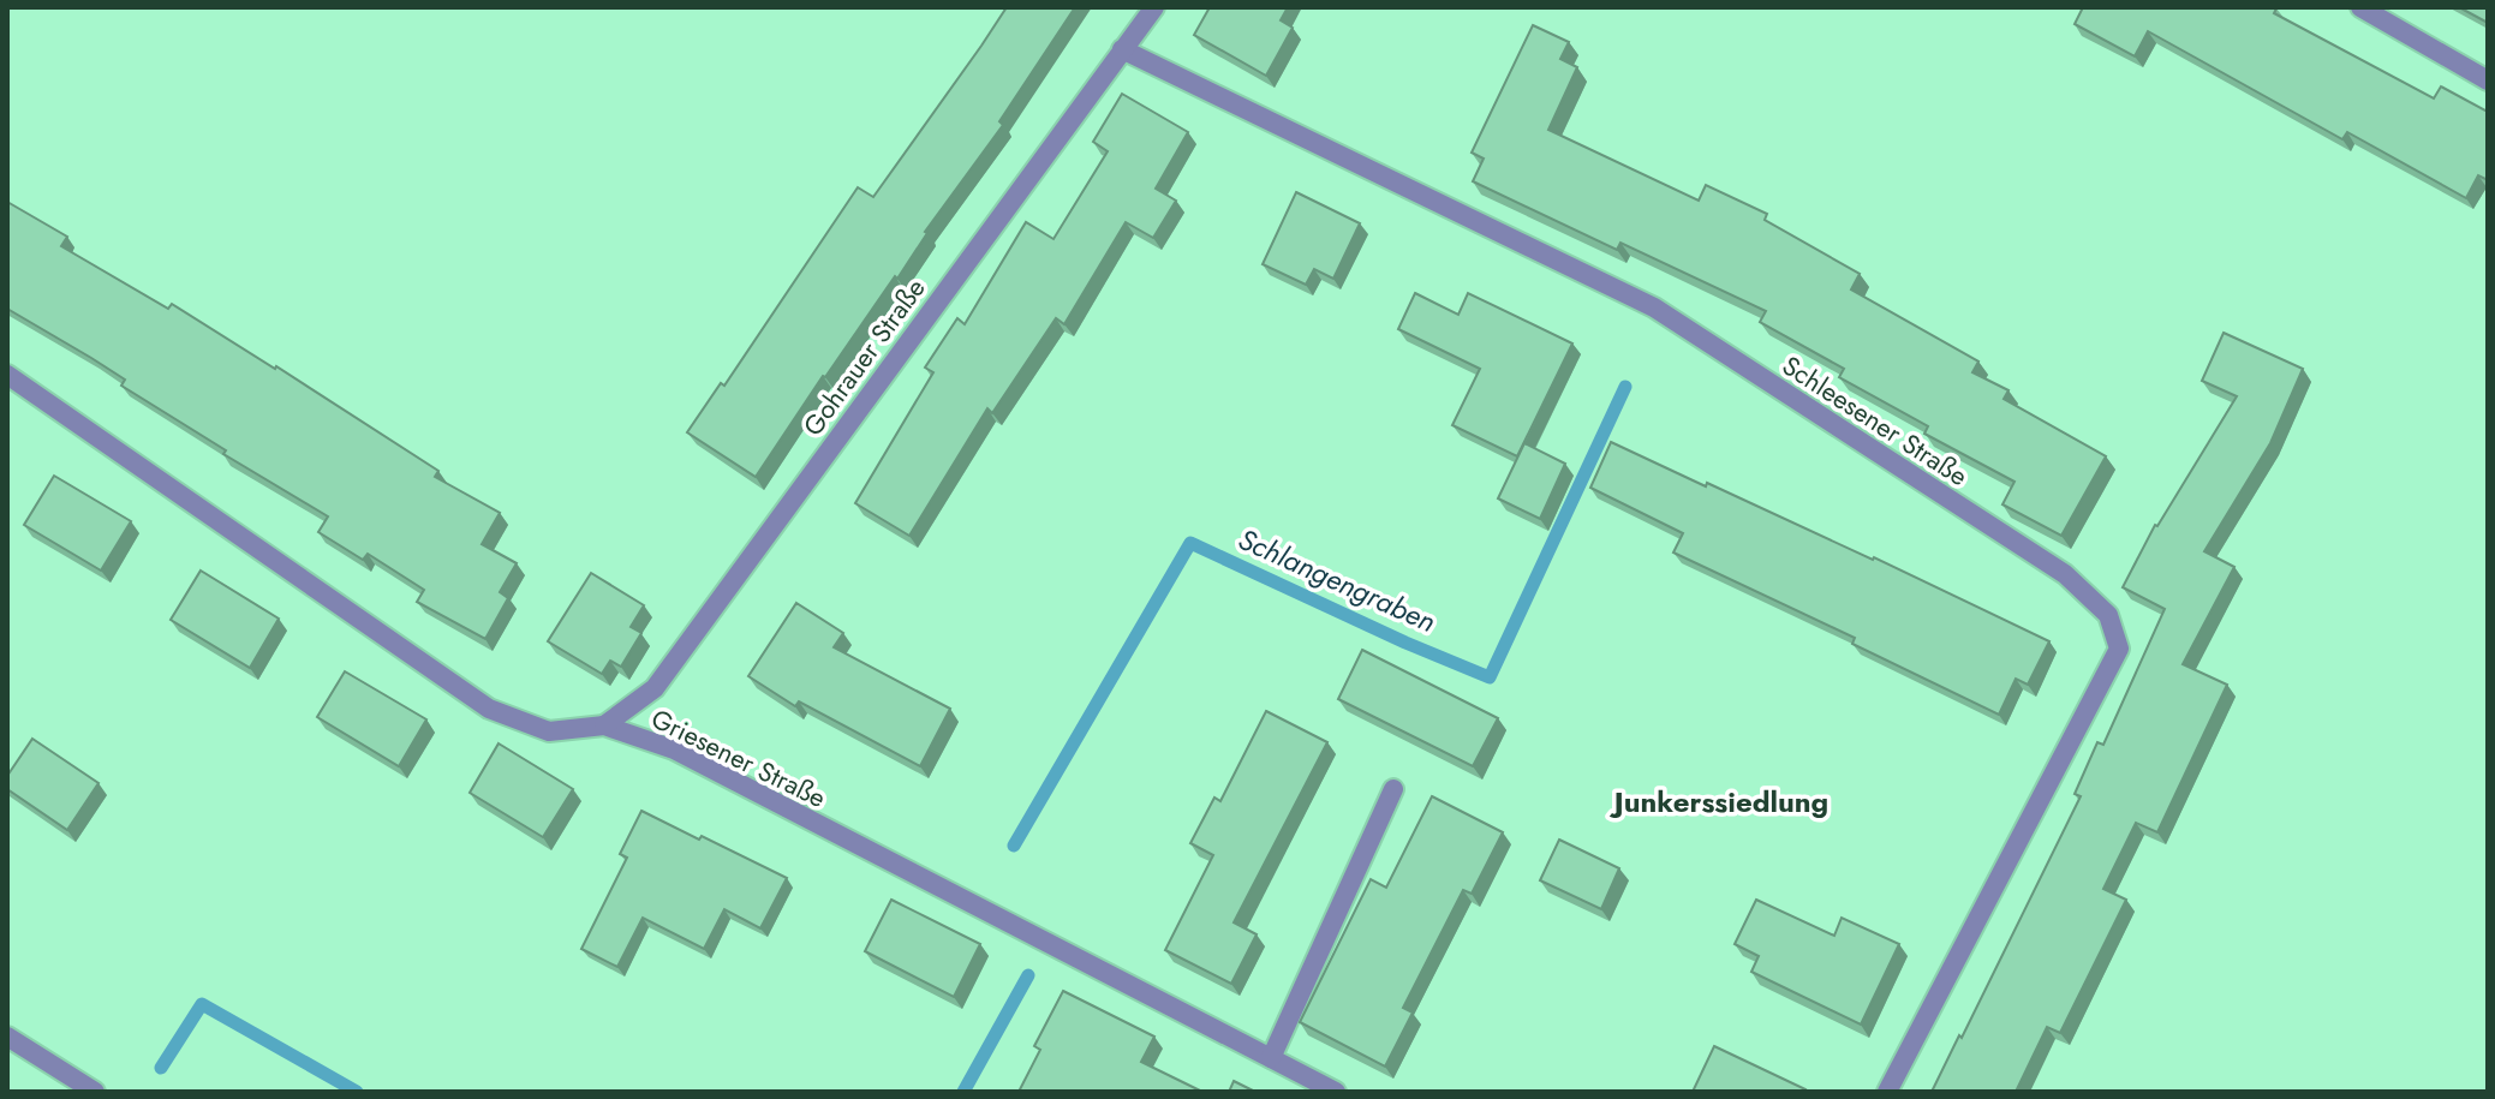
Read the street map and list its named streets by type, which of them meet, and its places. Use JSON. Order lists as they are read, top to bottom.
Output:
{
  "streets": {
    "street": ["Gohrauer Straße", "Schleesener Straße", "Griesener Straße"]
  },
  "crossings": [
    ["Gohrauer Straße", "Schleesener Straße"],
    ["Gohrauer Straße", "Griesener Straße"]
  ],
  "districts": ["Junkerssiedlung"],
  "water": ["Schlangengraben"]
}
